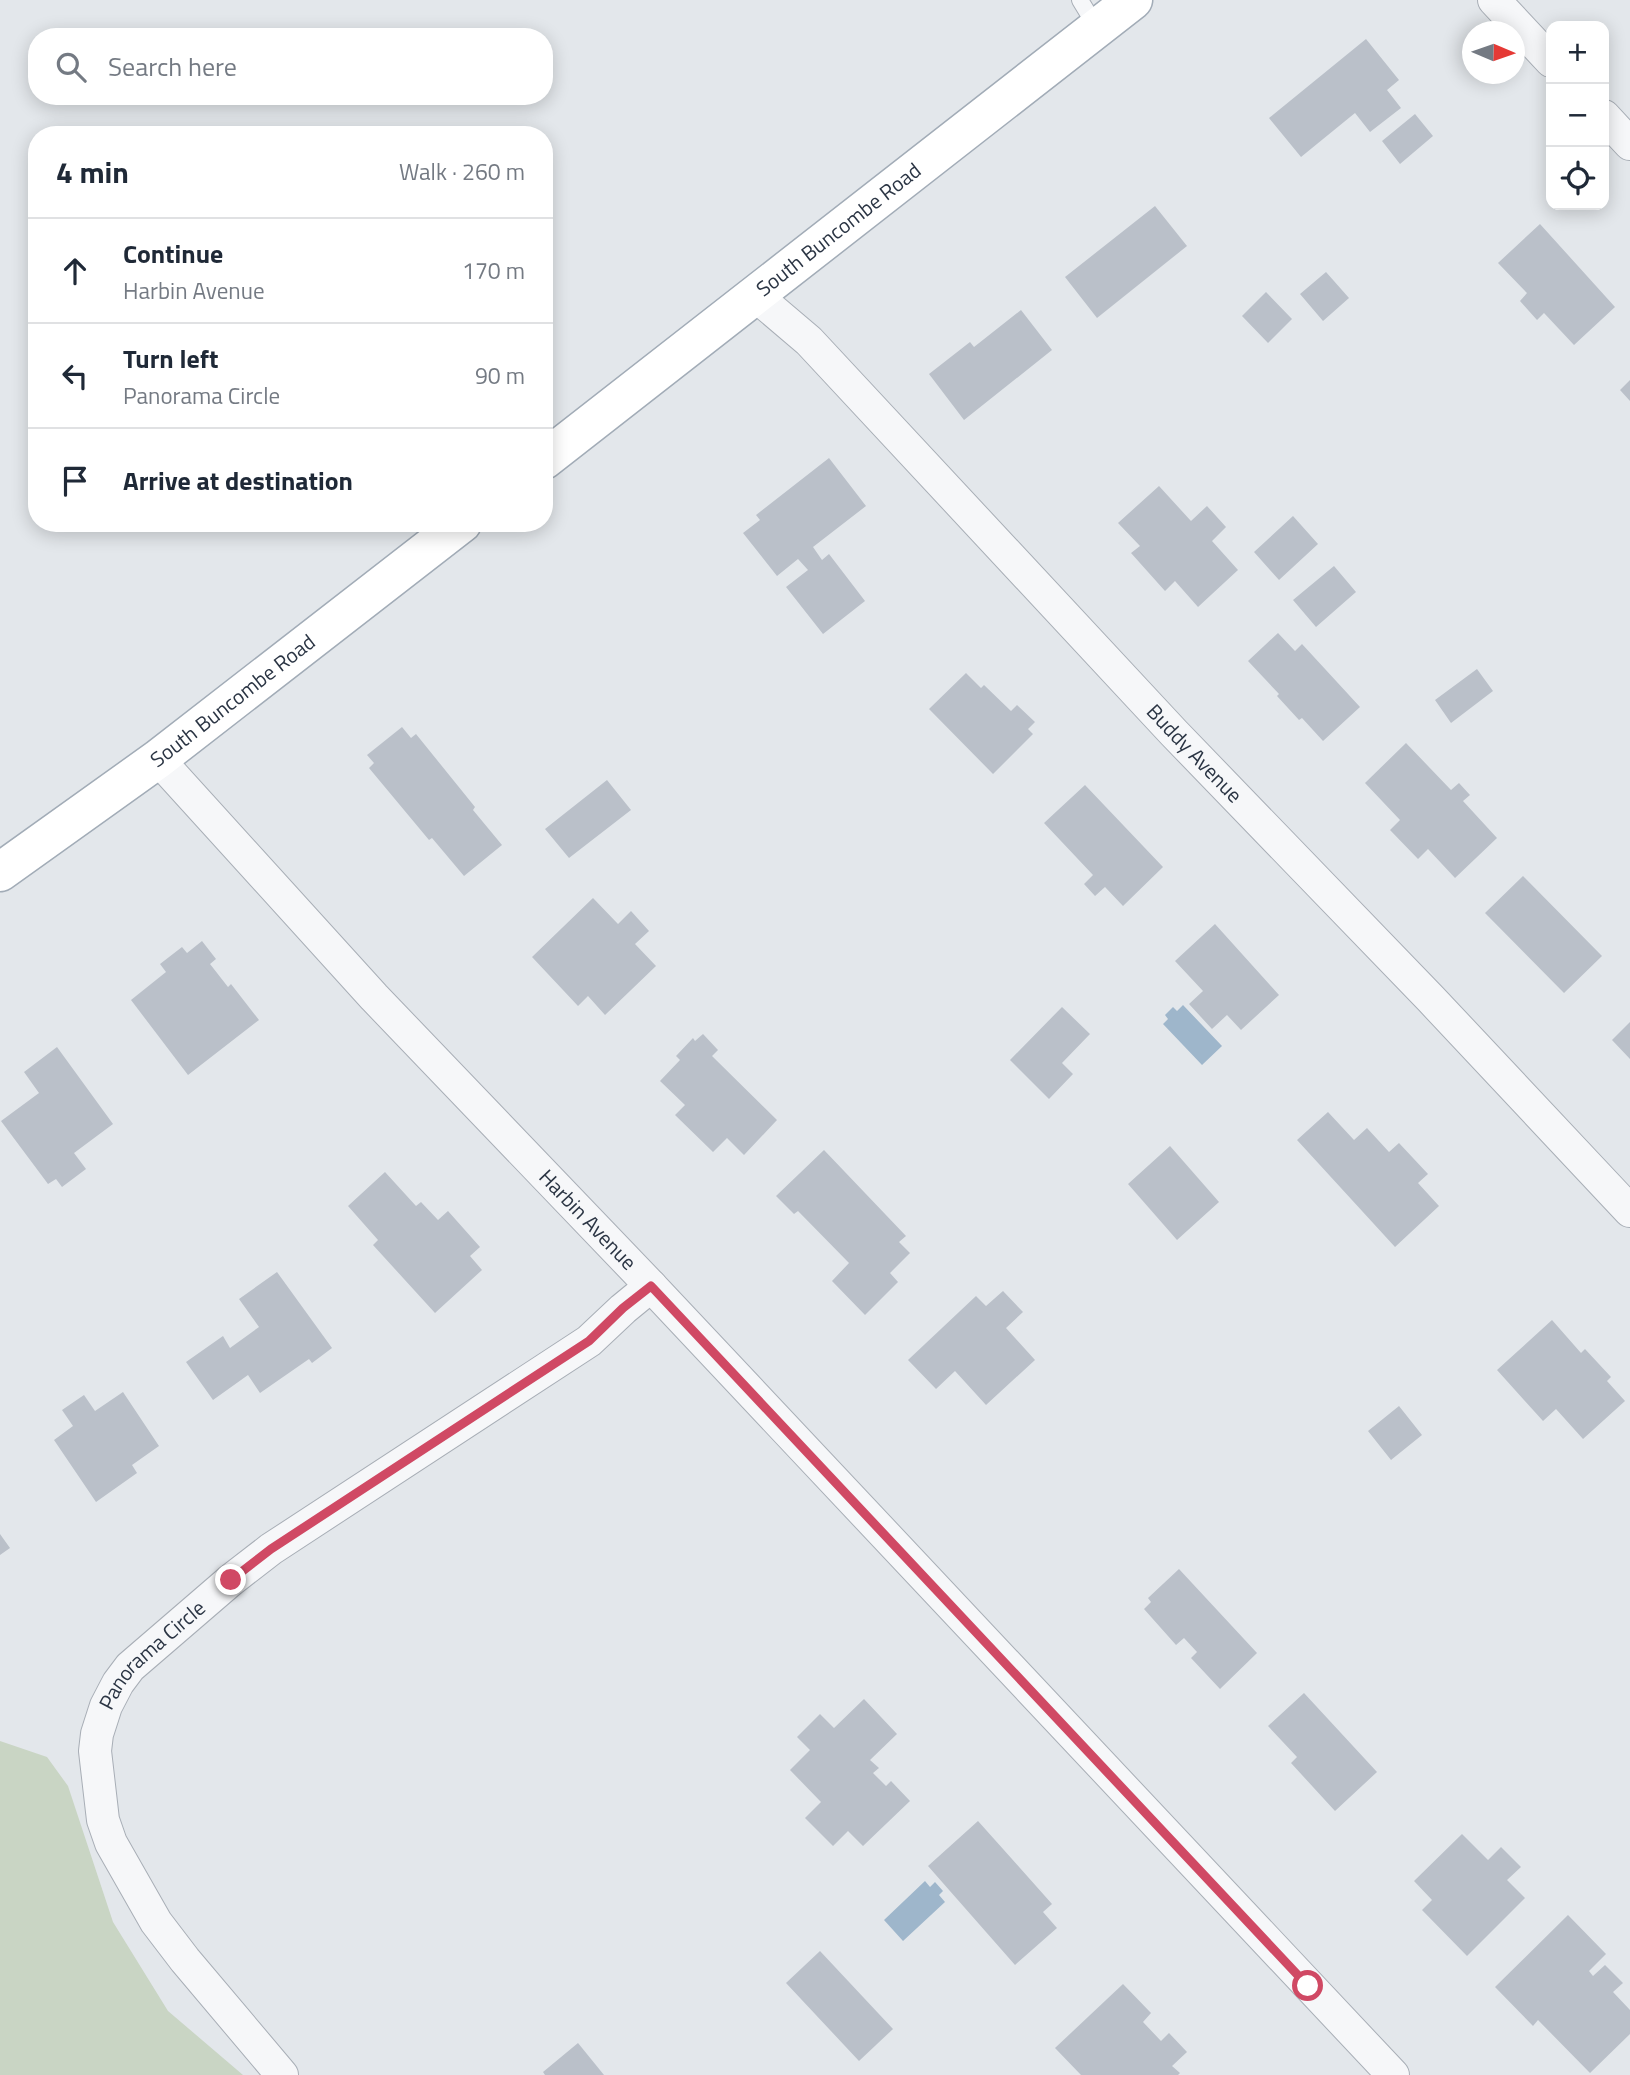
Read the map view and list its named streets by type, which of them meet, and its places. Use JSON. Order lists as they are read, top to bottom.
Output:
{
  "streets": {
    "main road": ["South Buncombe Road"],
    "street": ["Buddy Avenue", "Harbin Avenue", "Panorama Circle"]
  },
  "crossings": [
    ["South Buncombe Road", "Buddy Avenue"],
    ["South Buncombe Road", "Harbin Avenue"],
    ["Harbin Avenue", "Panorama Circle"]
  ],
  "north": "right",
  "page": {
    "map_buttons": ["+", "−"],
    "search": "Search here",
    "heading": ["4 min", "Walk · 260 m"],
    "list": [
      ["Continue", "Harbin Avenue", "170 m"],
      ["Turn left", "Panorama Circle", "90 m"],
      "Arrive at destination"
    ]
  }
}
